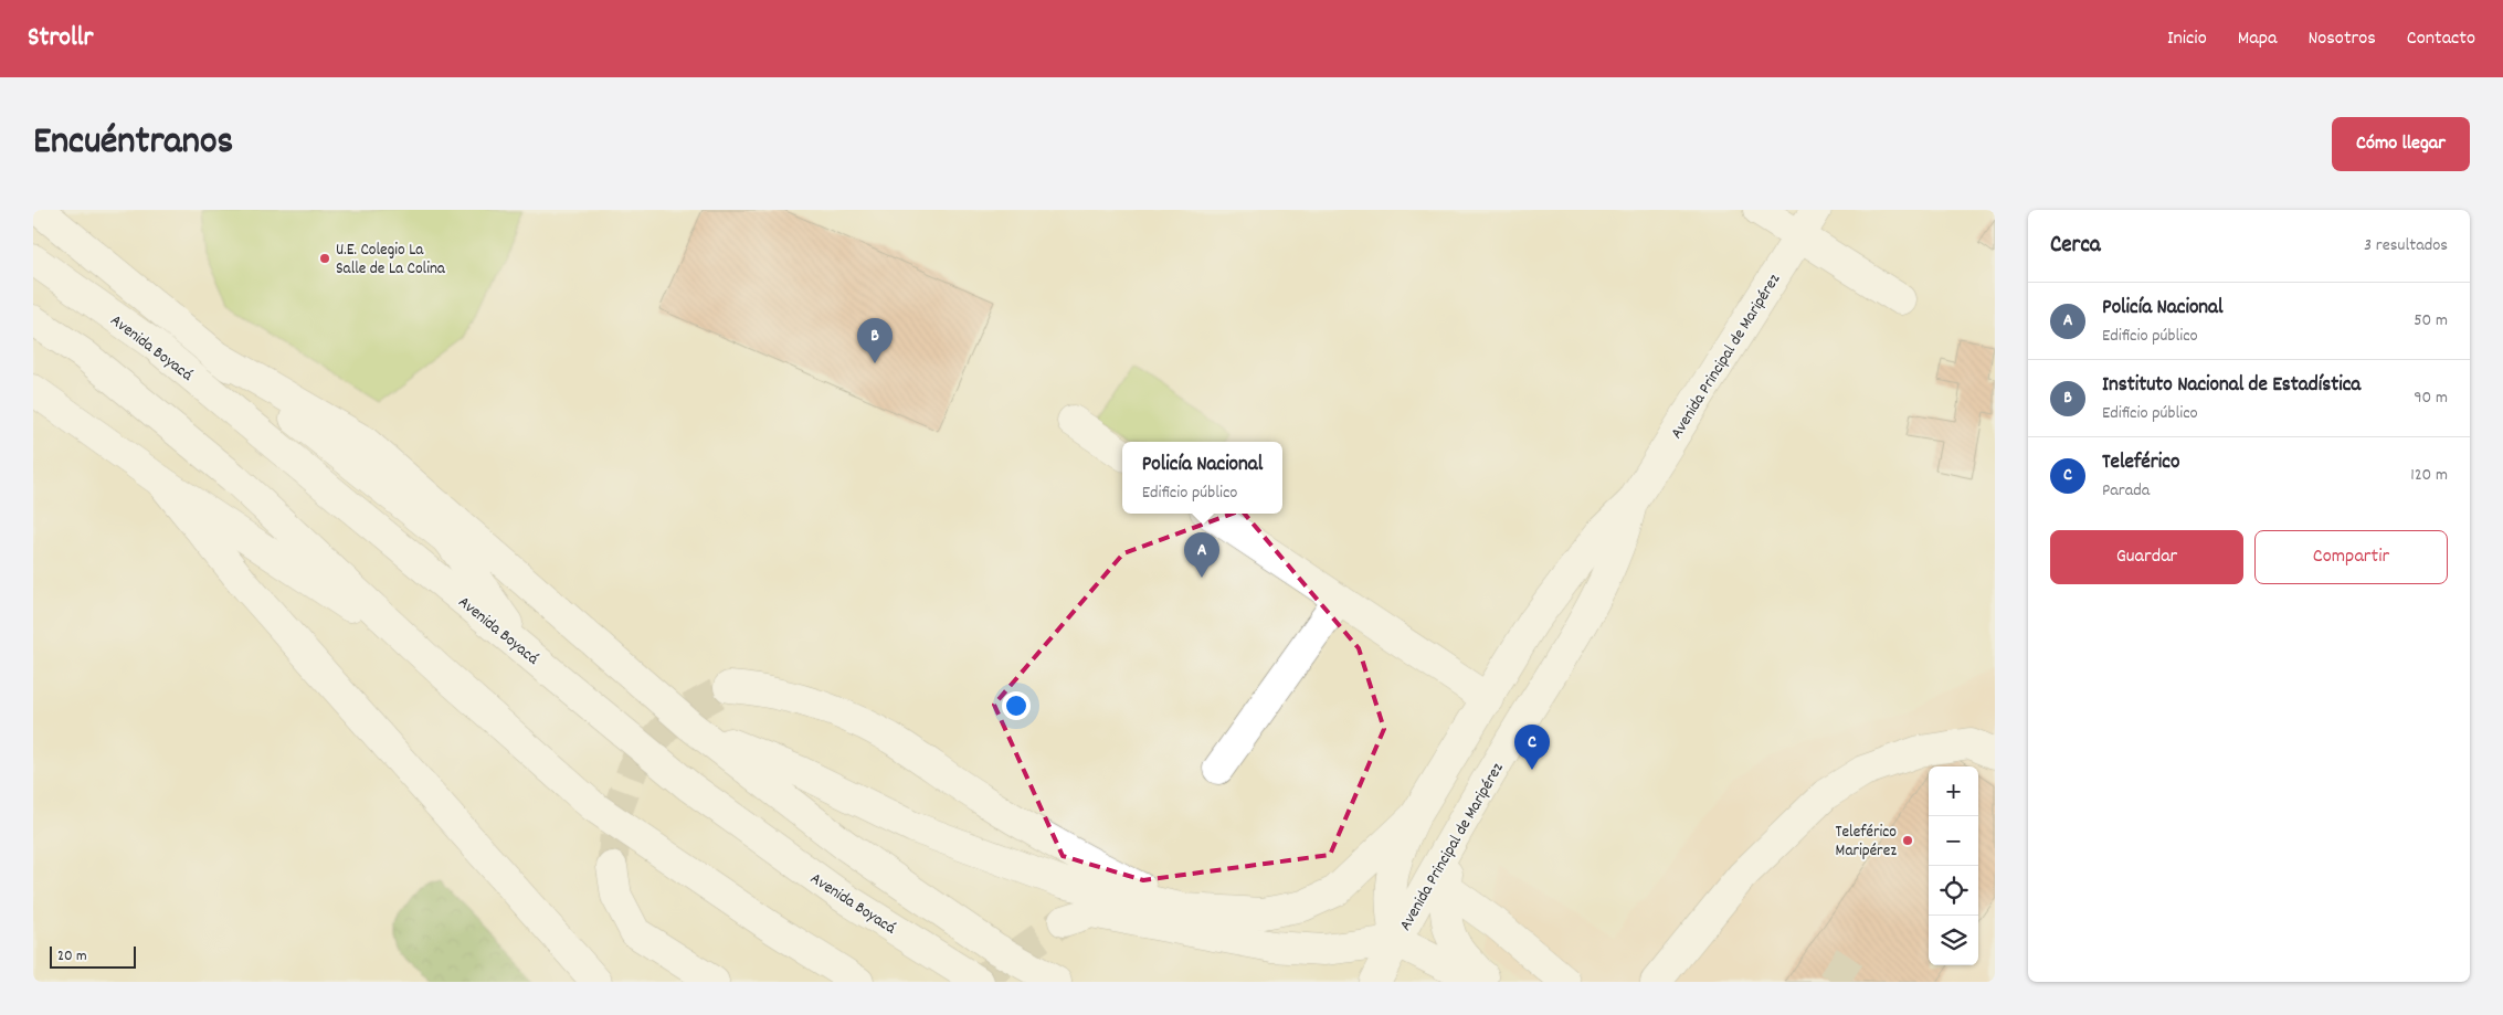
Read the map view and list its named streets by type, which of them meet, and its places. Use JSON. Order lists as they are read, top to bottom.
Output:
{
  "streets": {
    "main road": ["Avenida Boyacá", "Avenida Principal de Maripérez"]
  },
  "places": ["U.E. Colegio La Salle de La Colina", "Teleférico Maripérez"],
  "scale_bar": "20 m",
  "page": {
    "header": "Strollr",
    "nav": [
      "Inicio",
      "Mapa",
      "Nosotros",
      "Contacto"
    ],
    "title": "Encuéntranos",
    "buttons": [
      "Cómo llegar",
      ["Guardar", "Compartir"]
    ],
    "heading": ["Cerca", "3 resultados"],
    "list": [
      {
        "mark": "A",
        "name": "Policía Nacional",
        "note": "Edificio público",
        "value": "50 m"
      },
      {
        "mark": "B",
        "name": "Instituto Nacional de Estadística",
        "note": "Edificio público",
        "value": "90 m"
      },
      {
        "mark": "C",
        "name": "Teleférico",
        "note": "Parada",
        "value": "120 m"
      }
    ],
    "pins": ["B", "A", "C"],
    "popup": ["Policía Nacional", "Edificio público"],
    "map_buttons": ["+", "−"],
    "scale": "20 m"
  }
}
